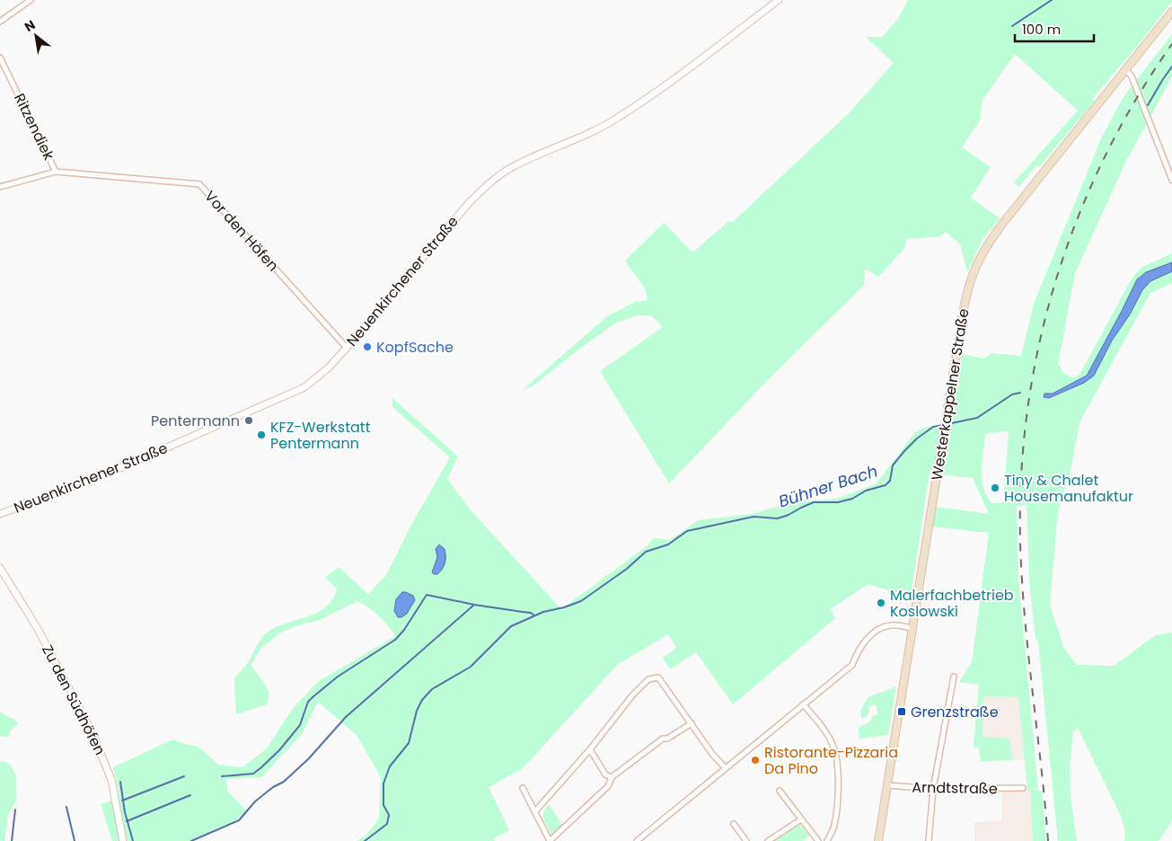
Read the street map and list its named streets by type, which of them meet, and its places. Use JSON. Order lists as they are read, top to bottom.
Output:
{
  "streets": {
    "main road": ["Westerkappelner Straße"],
    "street": [
      "Ritzendiek",
      "Vor den Höfen",
      "Neuenkirchener Straße",
      "Zu den Südhöfen",
      "Arndtstraße"
    ]
  },
  "crossings": [
    ["Ritzendiek", "Vor den Höfen"],
    ["Vor den Höfen", "Neuenkirchener Straße"],
    ["Westerkappelner Straße", "Arndtstraße"]
  ],
  "water": ["Bühner Bach"],
  "places": {
    "other": [
      "KopfSache",
      "Pentermann",
      "KFZ-Werkstatt Pentermann",
      "Tiny & Chalet Housemanufaktur",
      "Malerfachbetrieb Koslowski",
      "Ristorante-Pizzaria Da Pino"
    ],
    "transit": ["Grenzstraße"]
  },
  "scale_bar": "100 m",
  "north": "top left"
}
